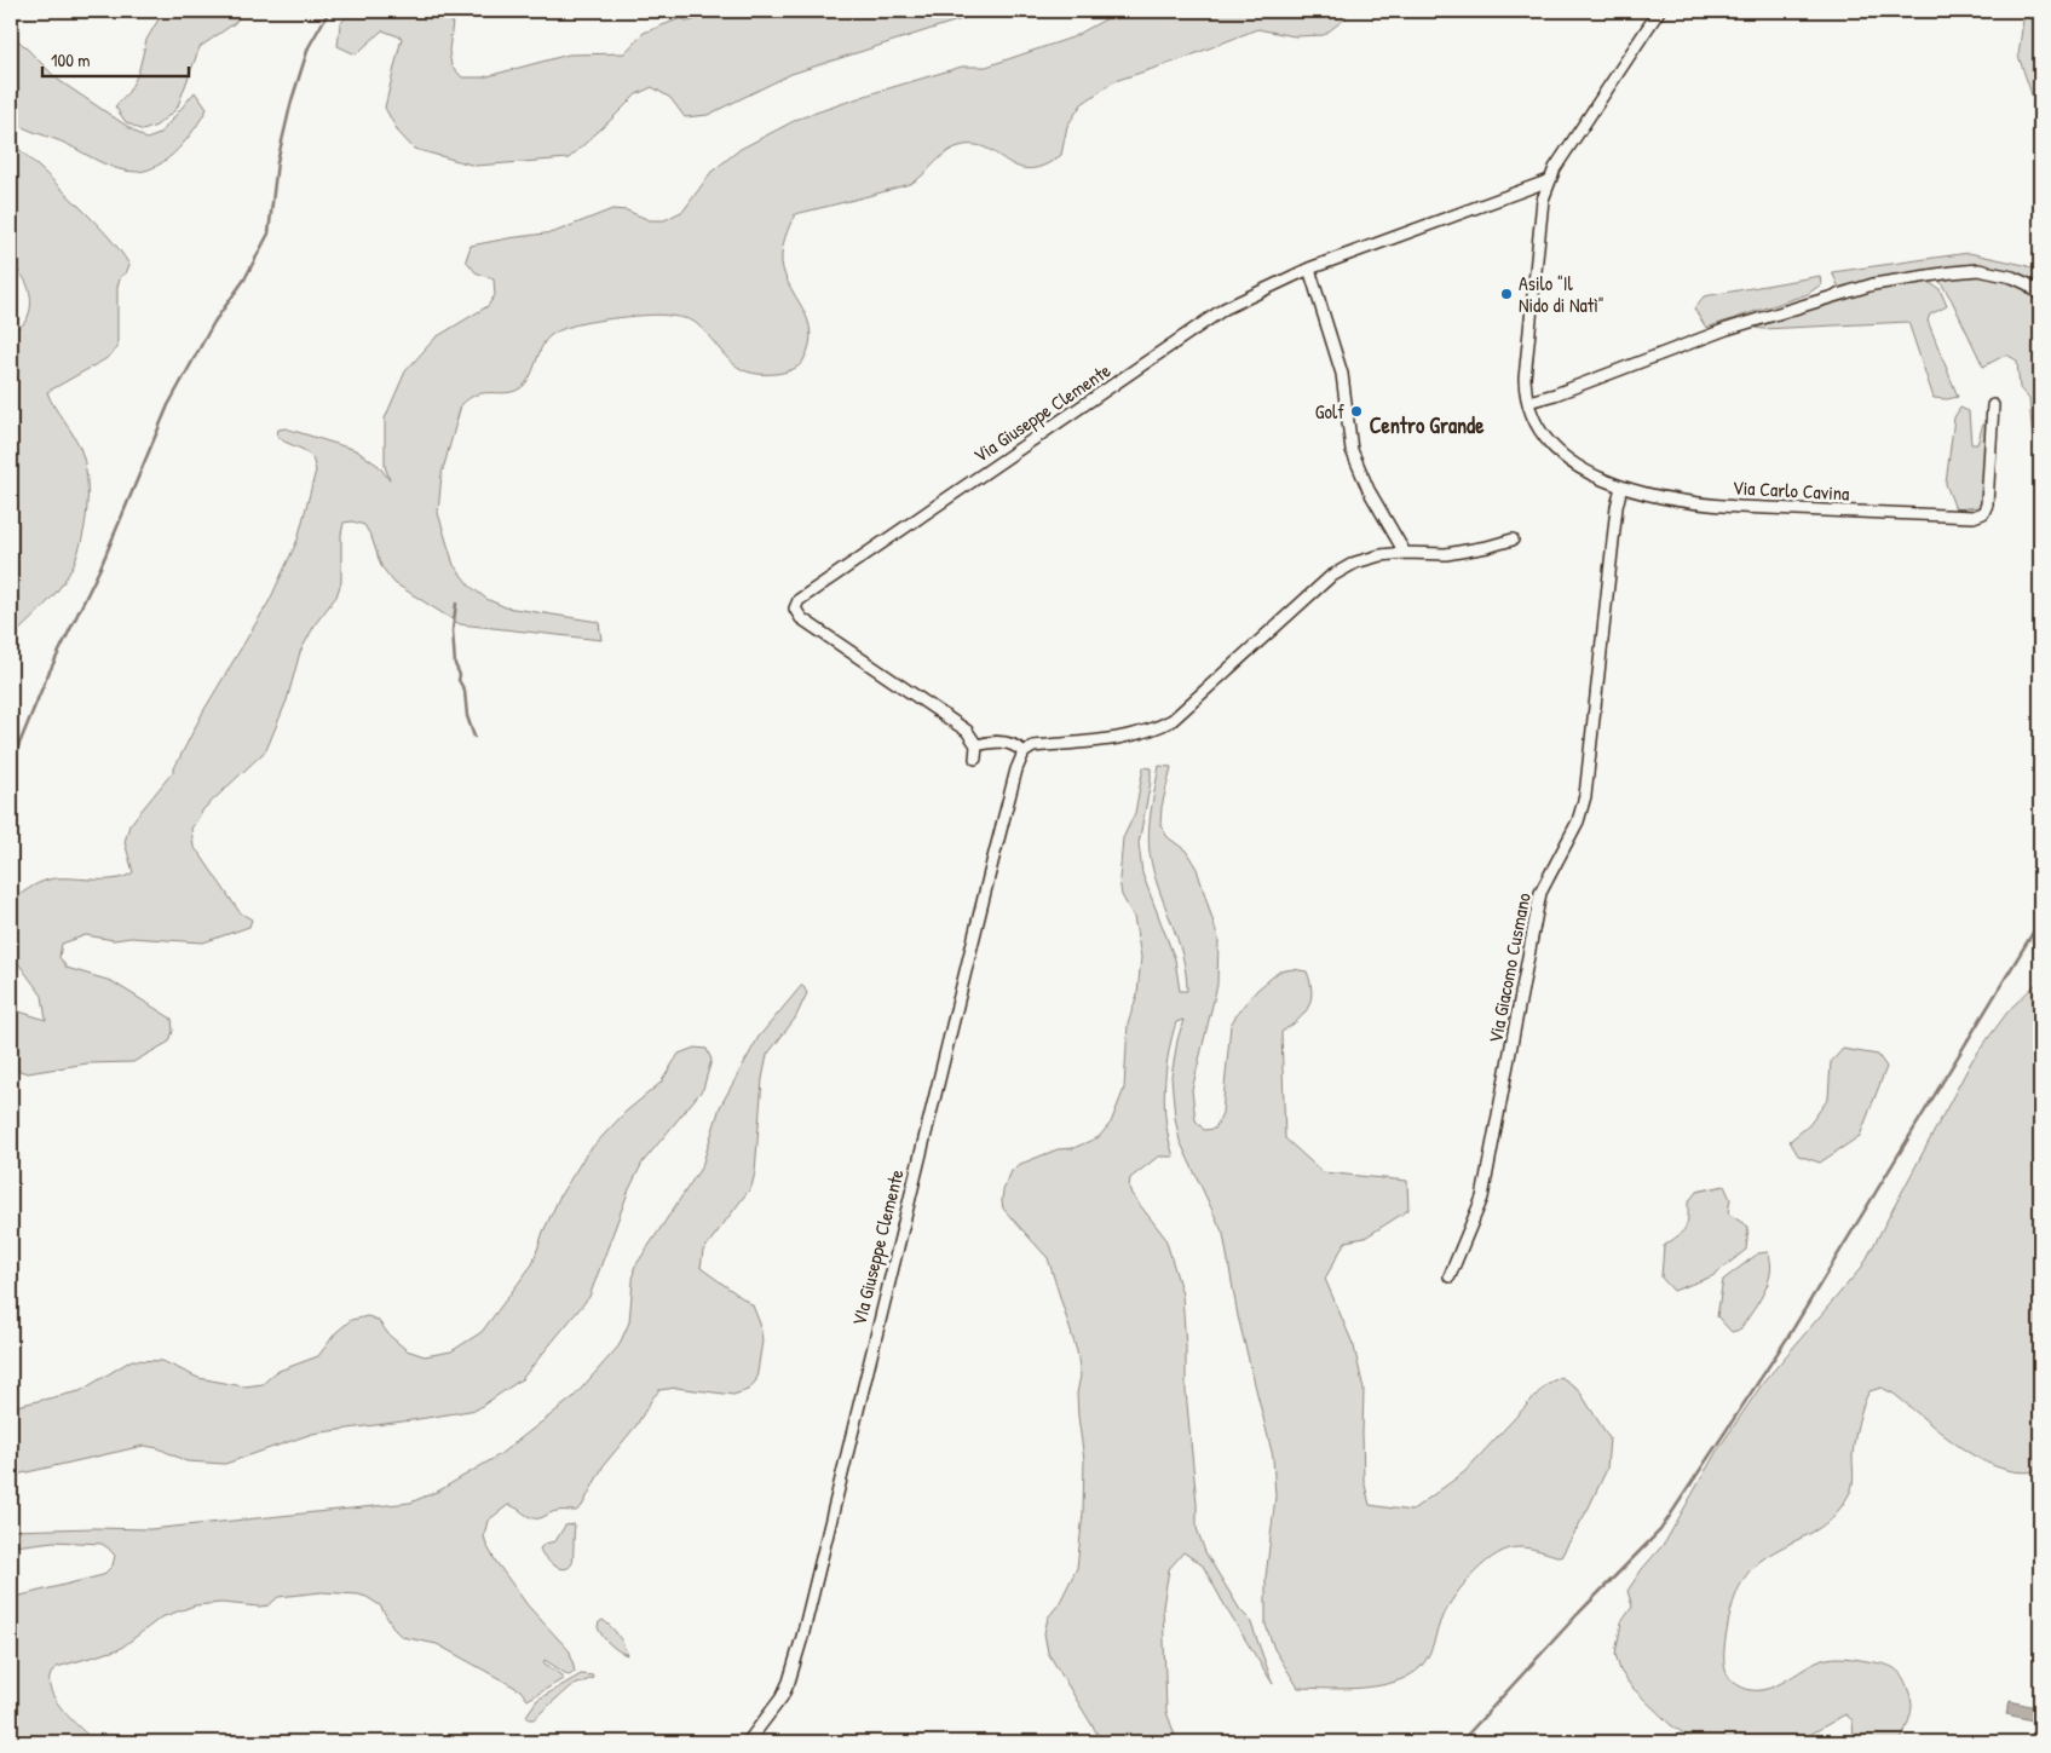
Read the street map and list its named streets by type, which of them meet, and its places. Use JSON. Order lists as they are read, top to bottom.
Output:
{
  "streets": {
    "street": [
      "Via Giuseppe Clemente",
      "Via Carlo Cavina",
      "Via Giacomo Cusmano",
      "VIa Giuseppe Clemente"
    ]
  },
  "crossings": [
    ["Via Giuseppe Clemente", "Via Carlo Cavina"],
    ["Via Carlo Cavina", "Via Giacomo Cusmano"]
  ],
  "districts": ["Centro Grande"],
  "places": ["Asilo \"Il Nido di Natì\"", "Golf"],
  "scale_bar": "100 m"
}
